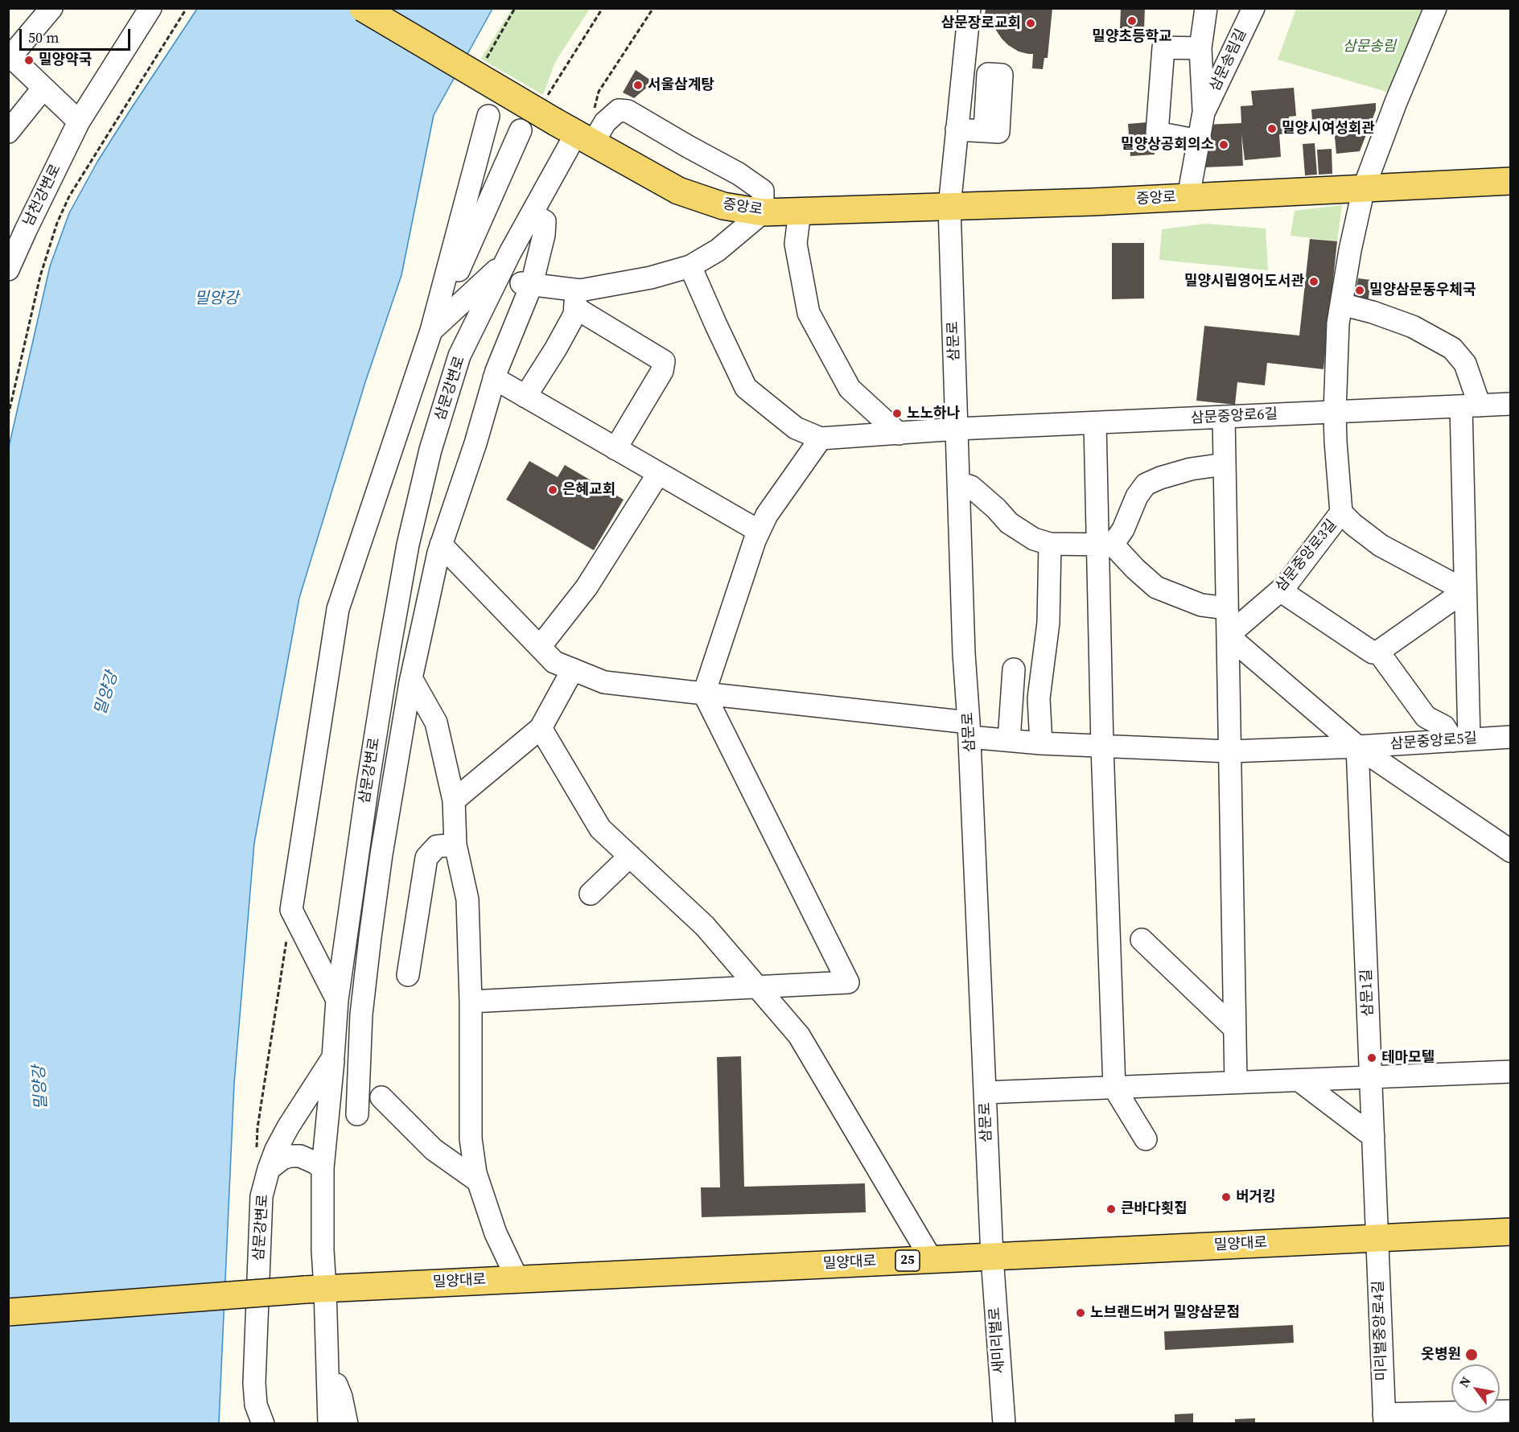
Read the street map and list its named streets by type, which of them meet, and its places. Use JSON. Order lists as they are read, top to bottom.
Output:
{
  "streets": {
    "main road": ["중앙로", "밀양대로", "25"],
    "street": [
      "삼문송림길",
      "남천강변로",
      "삼문로",
      "삼문강변로",
      "삼문중앙로6길",
      "삼문중앙로3길",
      "삼문중앙로5길",
      "삼문1길",
      "미리벌중앙로4길",
      "새미리벌로"
    ]
  },
  "crossings": [
    ["삼문송림길", "중앙로"],
    ["중앙로", "삼문로"],
    ["중앙로", "삼문강변로"],
    ["중앙로", "삼문중앙로3길"],
    ["삼문로", "삼문중앙로6길"],
    ["삼문로", "삼문중앙로5길"],
    ["삼문로", "밀양대로"],
    ["삼문로", "새미리벌로"],
    ["삼문중앙로6길", "삼문중앙로3길"],
    ["삼문중앙로5길", "삼문1길"],
    ["삼문1길", "밀양대로"],
    ["삼문1길", "미리벌중앙로4길"],
    ["밀양대로", "미리벌중앙로4길"],
    ["밀양대로", "새미리벌로"]
  ],
  "water": ["밀양강"],
  "parks": ["삼문송림"],
  "places": [
    "밀양초등학교",
    "삼문장로교회",
    "밀양약국",
    "서울삼계탕",
    "밀양시여성회관",
    "밀양상공회의소",
    "밀양시립영어도서관",
    "밀양삼문동우체국",
    "노노하나",
    "은혜교회",
    "테마모텔",
    "버거킹",
    "큰바다횟집",
    "노브랜드버거 밀양삼문점",
    "옷병원"
  ],
  "scale_bar": "50 m",
  "north": "top left"
}
